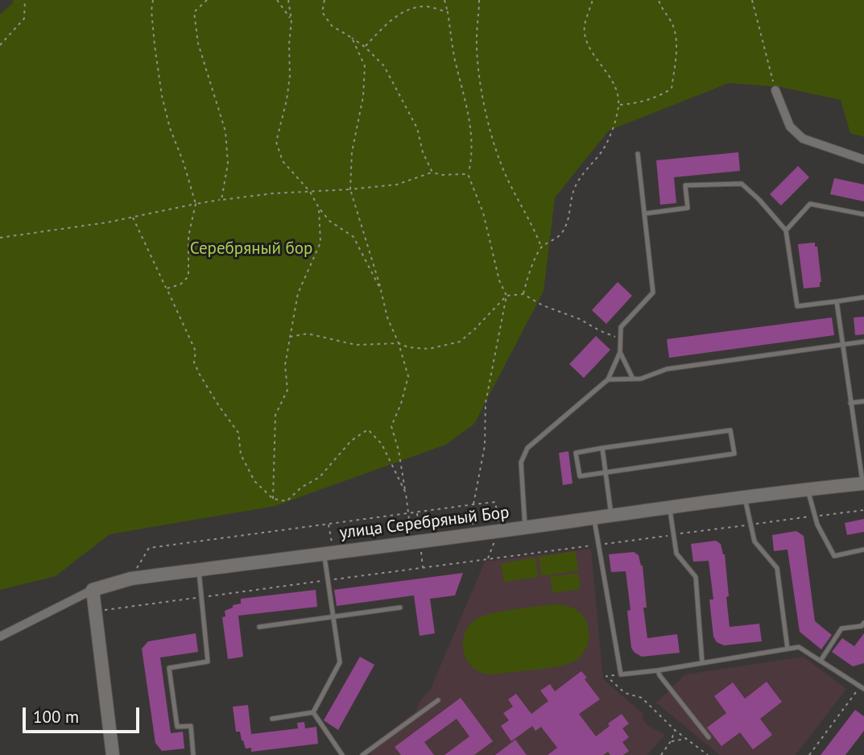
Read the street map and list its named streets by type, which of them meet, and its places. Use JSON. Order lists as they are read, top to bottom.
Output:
{
  "streets": {
    "street": ["улица Серебряный Бор"]
  },
  "parks": ["Серебряный бор"],
  "scale_bar": "100 m"
}
